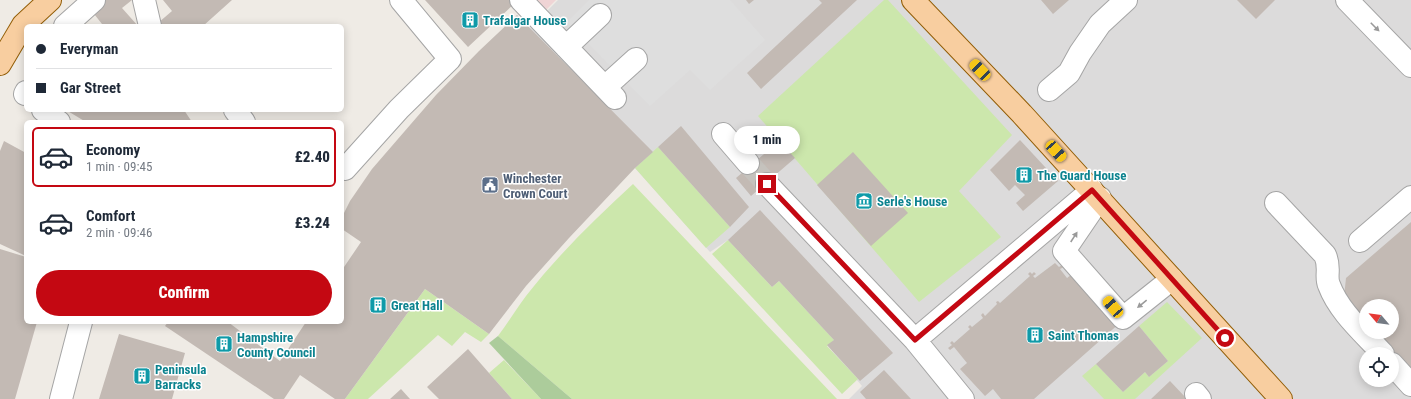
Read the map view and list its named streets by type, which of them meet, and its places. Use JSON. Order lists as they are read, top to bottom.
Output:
{
  "places": {
    "building": [
      "Trafalgar House",
      "The Guard House",
      "Great Hall",
      "Saint Thomas",
      "Hampshire County Council",
      "Peninsula Barracks"
    ],
    "public building": ["Winchester Crown Court"],
    "museum": ["Serle's House"]
  },
  "north": "top left",
  "page": {
    "banner": ["Everyman", "Gar Street"],
    "bubble": "1 min",
    "list": [
      {
        "name": "Economy",
        "note": "1 min · 09:45",
        "value": "£2.40"
      },
      {
        "name": "Comfort",
        "note": "2 min · 09:46",
        "value": "£3.24"
      }
    ],
    "buttons": "Confirm"
  }
}
